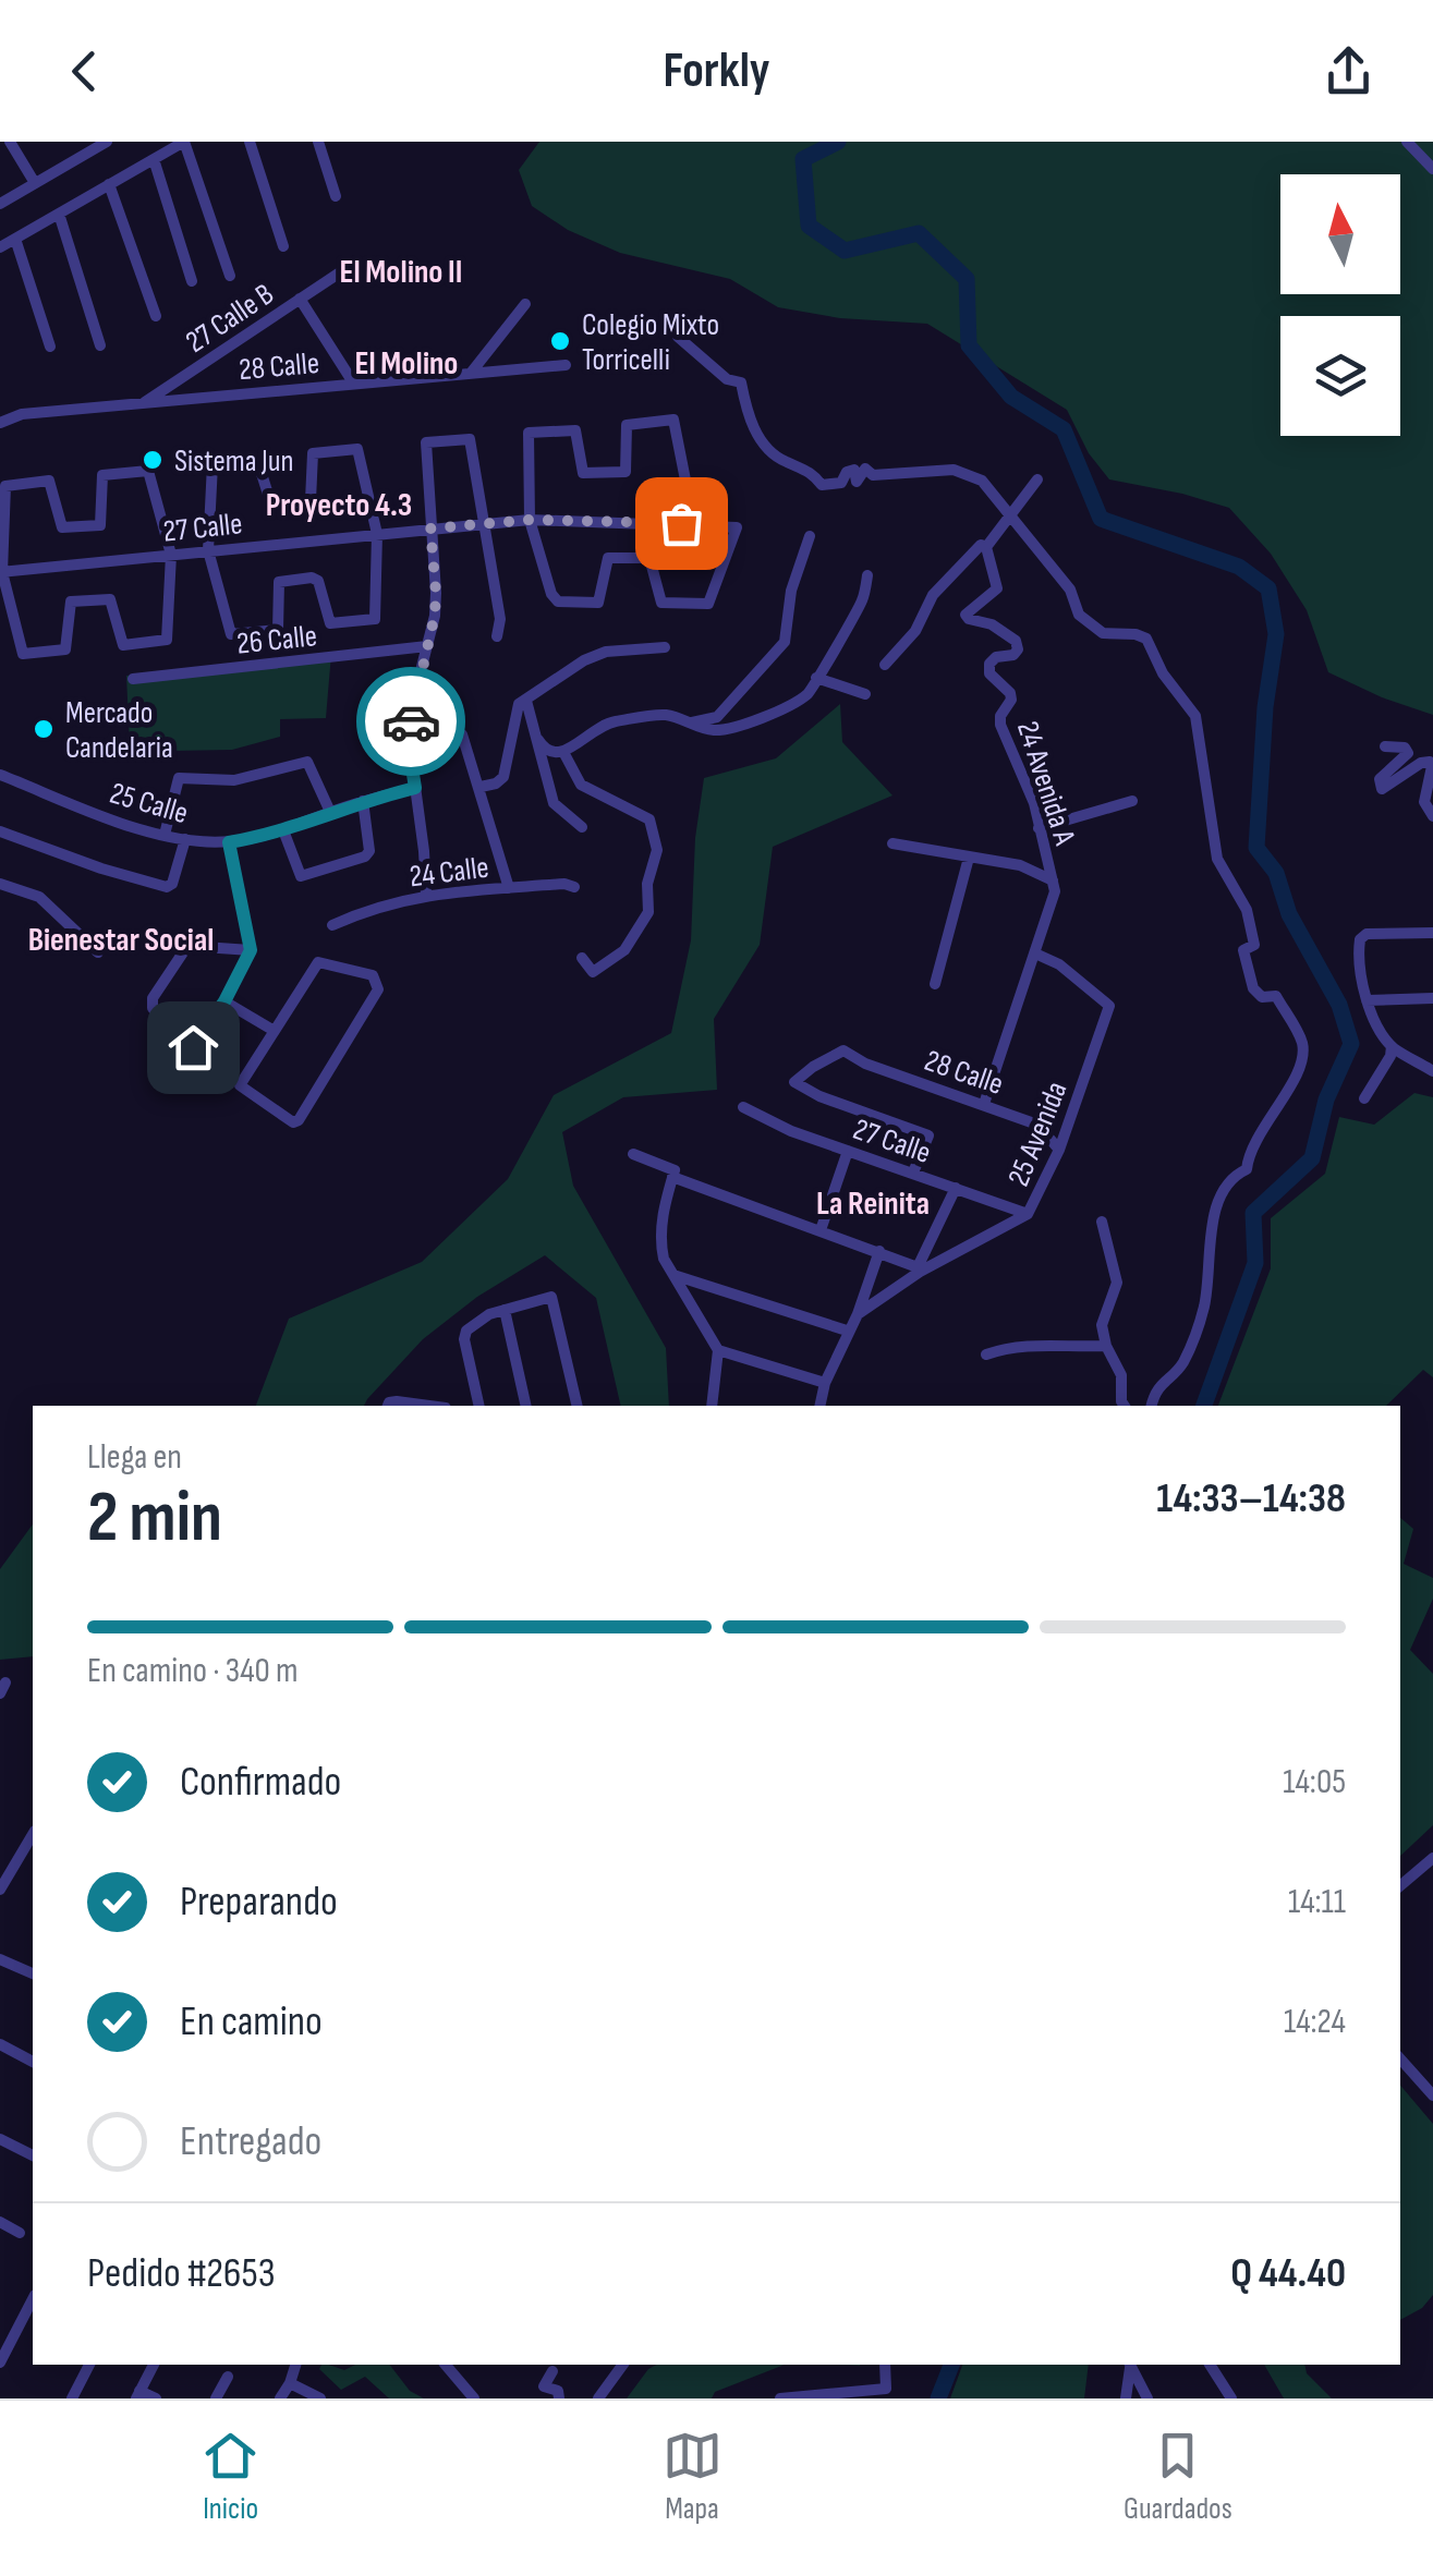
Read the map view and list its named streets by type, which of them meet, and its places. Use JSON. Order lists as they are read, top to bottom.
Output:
{
  "streets": {
    "street": [
      "27 Calle B",
      "28 Calle",
      "27 Calle",
      "26 Calle",
      "24 Avenida A",
      "25 Calle",
      "24 Calle",
      "25 Avenida"
    ]
  },
  "crossings": [
    ["27 Calle B", "28 Calle"],
    ["28 Calle", "27 Calle"],
    ["28 Calle", "24 Avenida A"],
    ["28 Calle", "25 Avenida"],
    ["27 Calle", "25 Avenida"],
    ["24 Avenida A", "25 Avenida"]
  ],
  "districts": [
    "El Molino II",
    "El Molino",
    "Proyecto 4.3",
    "Bienestar Social",
    "La Reinita"
  ],
  "places": ["Colegio Mixto Torricelli", "Sistema Jun", "Mercado Candelaria"],
  "north": "top",
  "page": {
    "header": "Forkly",
    "heading": ["2 min", "Llega en", "14:33–14:38"],
    "panel": ["Pedido #2653", "Q 44.40"],
    "bar": "En camino · 340 m",
    "list": [
      ["Confirmado", "14:05"],
      ["Preparando", "14:11"],
      ["En camino", "14:24"],
      "Entregado"
    ],
    "tabs": ["Inicio", "Mapa", "Guardados"]
  }
}
